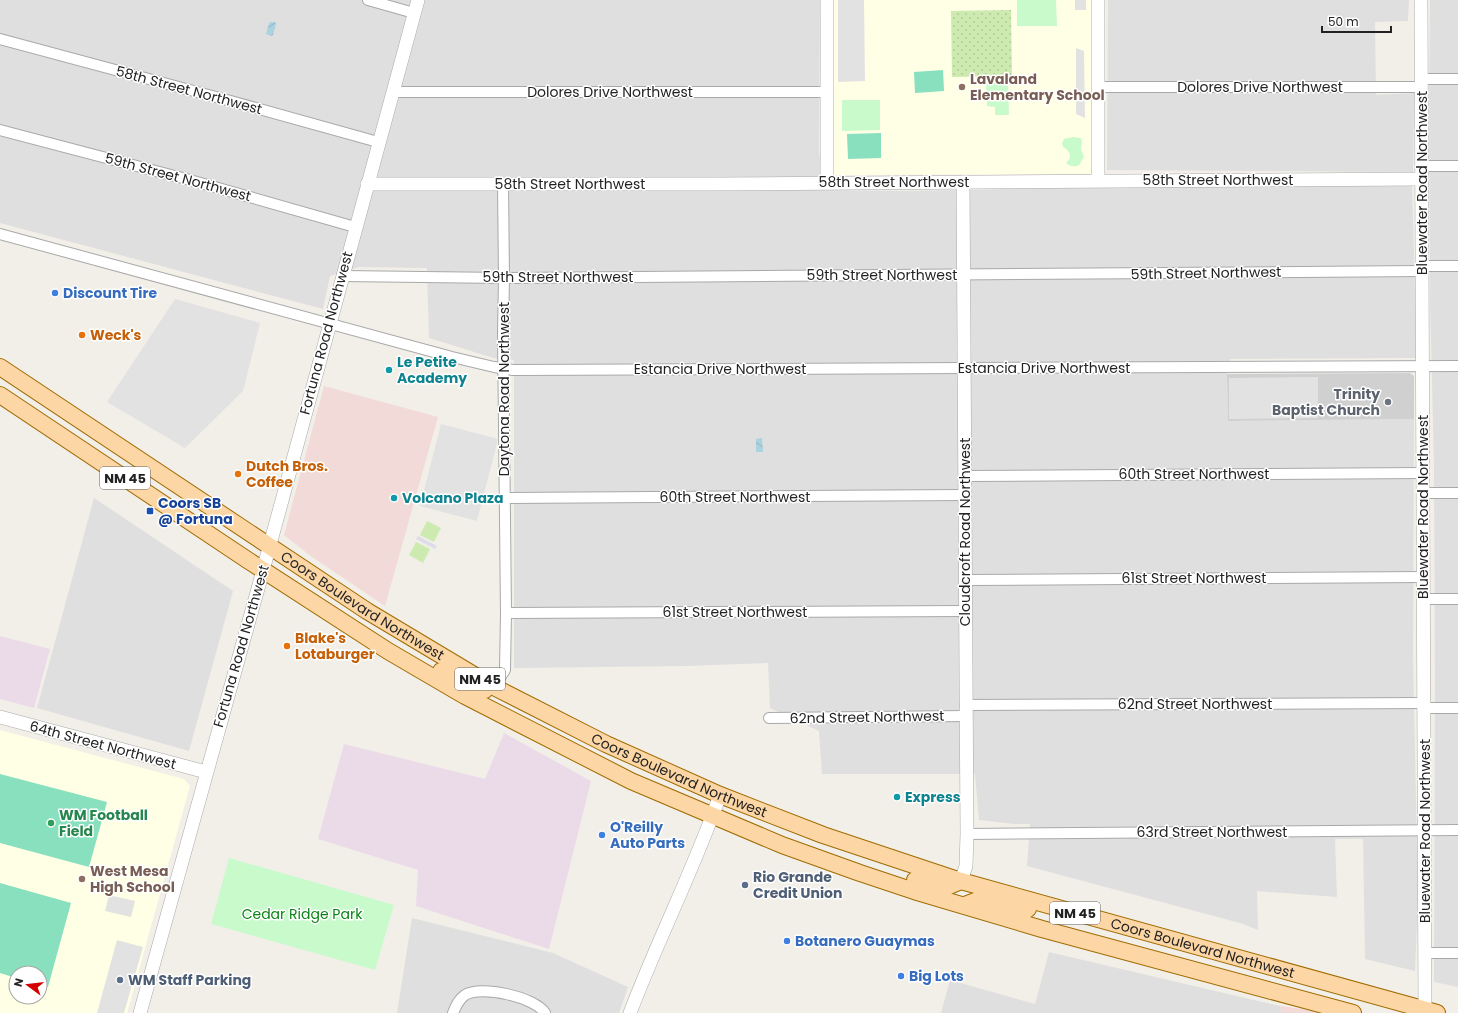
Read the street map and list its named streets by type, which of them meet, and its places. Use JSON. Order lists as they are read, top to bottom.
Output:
{
  "streets": {
    "main road": ["NM 45", "Coors Boulevard Northwest"],
    "street": [
      "Dolores Drive Northwest",
      "58th Street Northwest",
      "59th Street Northwest",
      "Bluewater Road Northwest",
      "Fortuna Road Northwest",
      "Estancia Drive Northwest",
      "Daytona Road Northwest",
      "60th Street Northwest",
      "Cloudcroft Road Northwest",
      "61st Street Northwest",
      "62nd Street Northwest",
      "64th Street Northwest",
      "63rd Street Northwest"
    ]
  },
  "crossings": [
    ["Dolores Drive Northwest", "Bluewater Road Northwest"],
    ["Dolores Drive Northwest", "Fortuna Road Northwest"],
    ["58th Street Northwest", "Bluewater Road Northwest"],
    ["58th Street Northwest", "Fortuna Road Northwest"],
    ["58th Street Northwest", "Daytona Road Northwest"],
    ["58th Street Northwest", "Cloudcroft Road Northwest"],
    ["59th Street Northwest", "Bluewater Road Northwest"],
    ["59th Street Northwest", "Fortuna Road Northwest"],
    ["59th Street Northwest", "Daytona Road Northwest"],
    ["59th Street Northwest", "Cloudcroft Road Northwest"],
    ["Bluewater Road Northwest", "Estancia Drive Northwest"],
    ["Bluewater Road Northwest", "60th Street Northwest"],
    ["Bluewater Road Northwest", "61st Street Northwest"],
    ["Bluewater Road Northwest", "Coors Boulevard Northwest"],
    ["Bluewater Road Northwest", "62nd Street Northwest"],
    ["Bluewater Road Northwest", "63rd Street Northwest"],
    ["Fortuna Road Northwest", "Estancia Drive Northwest"],
    ["Fortuna Road Northwest", "Coors Boulevard Northwest"],
    ["Fortuna Road Northwest", "64th Street Northwest"],
    ["Estancia Drive Northwest", "Daytona Road Northwest"],
    ["Estancia Drive Northwest", "Cloudcroft Road Northwest"],
    ["Daytona Road Northwest", "60th Street Northwest"],
    ["Daytona Road Northwest", "61st Street Northwest"],
    ["Daytona Road Northwest", "Coors Boulevard Northwest"],
    ["60th Street Northwest", "Cloudcroft Road Northwest"],
    ["Cloudcroft Road Northwest", "61st Street Northwest"],
    ["Cloudcroft Road Northwest", "Coors Boulevard Northwest"],
    ["Cloudcroft Road Northwest", "62nd Street Northwest"],
    ["Cloudcroft Road Northwest", "63rd Street Northwest"]
  ],
  "parks": ["Cedar Ridge Park"],
  "places": {
    "other": [
      "Lavaland Elementary School",
      "Discount Tire",
      "Weck's",
      "Le Petite Academy",
      "Trinity Baptist Church",
      "Dutch Bros. Coffee",
      "Volcano Plaza",
      "Blake's Lotaburger",
      "Express",
      "WM Football Field",
      "O'Reilly Auto Parts",
      "West Mesa High School",
      "Rio Grande Credit Union",
      "Botanero Guaymas",
      "Big Lots",
      "WM Staff Parking"
    ],
    "transit": ["Coors SB @ Fortuna"]
  },
  "scale_bar": "50 m",
  "north": "left"
}
